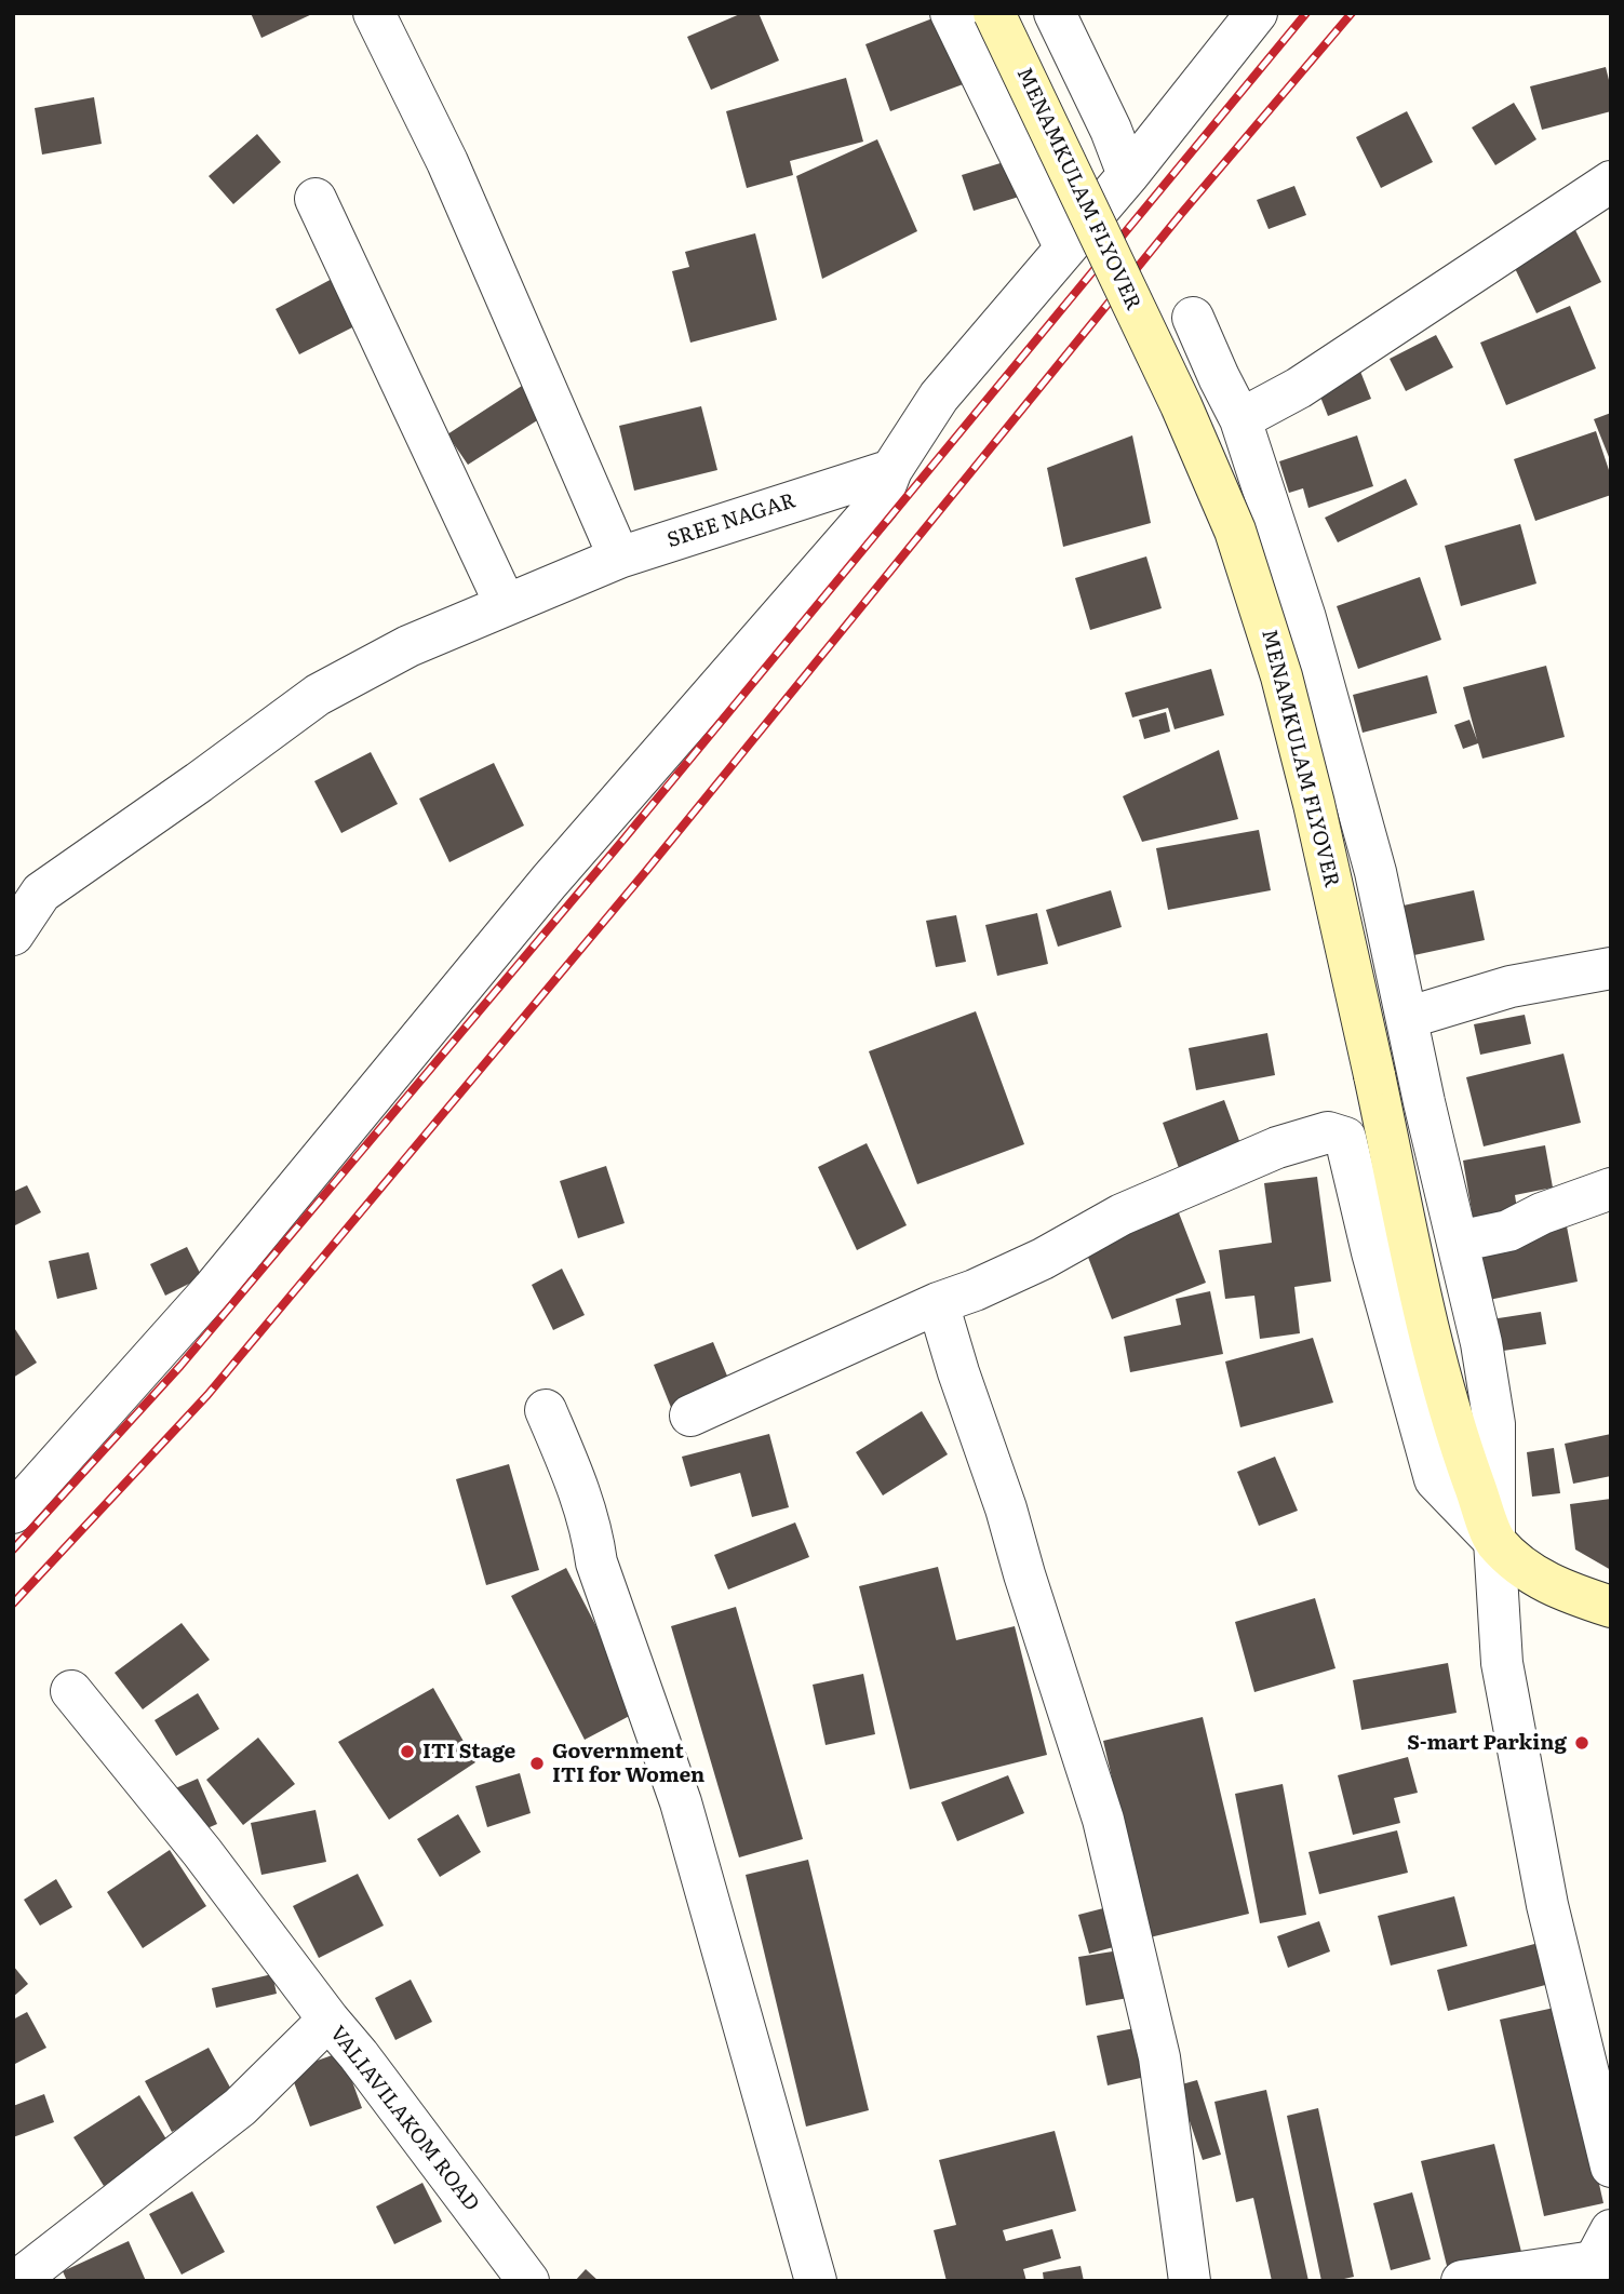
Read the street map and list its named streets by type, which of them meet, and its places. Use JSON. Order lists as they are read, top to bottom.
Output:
{
  "streets": {
    "main road": ["MENAMKULAM FLYOVER"],
    "street": ["SREE NAGAR", "VALIAVILAKOM ROAD"]
  },
  "places": ["S-mart Parking", "ITI Stage", "Government ITI for Women"]
}
